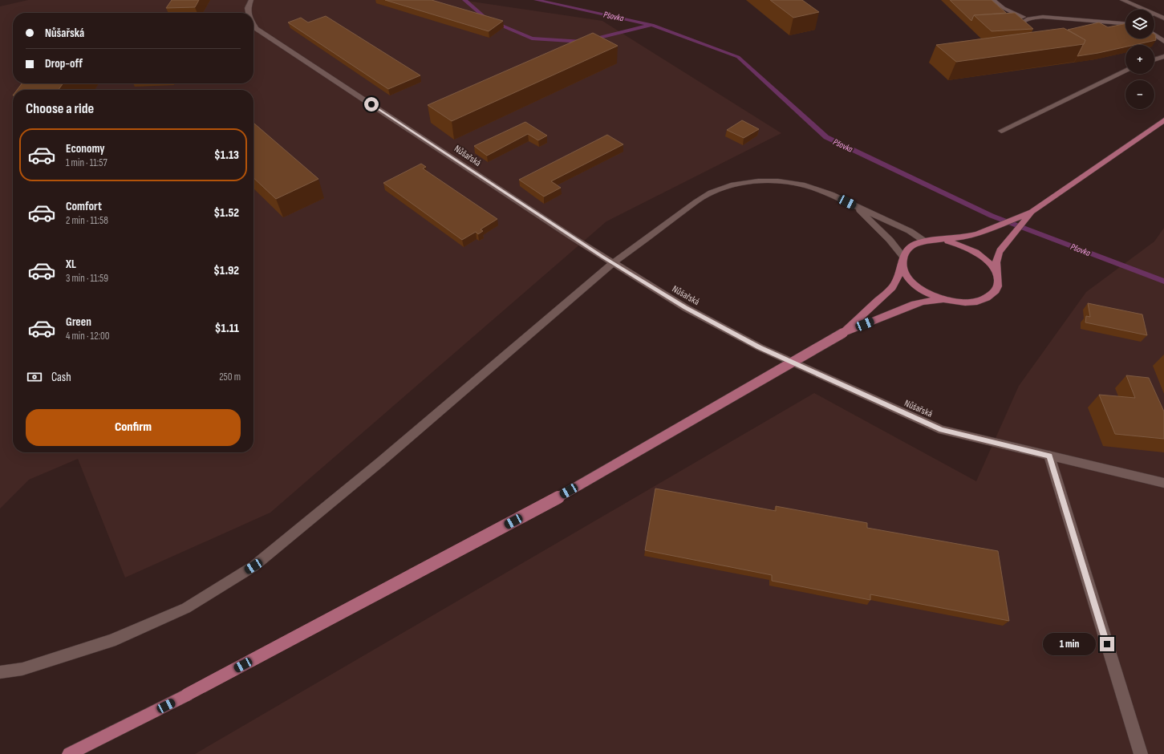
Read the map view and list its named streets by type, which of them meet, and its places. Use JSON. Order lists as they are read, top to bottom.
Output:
{
  "streets": {
    "street": ["Nůšařská"]
  },
  "water": ["Pšovka"],
  "page": {
    "map_buttons": ["+", "−"],
    "banner": ["Nůšařská", "Drop-off"],
    "heading": "Choose a ride",
    "list": [
      {
        "name": "Economy",
        "note": "1 min · 11:57",
        "value": "$1.13"
      },
      {
        "name": "Comfort",
        "note": "2 min · 11:58",
        "value": "$1.52"
      },
      {
        "name": "XL",
        "note": "3 min · 11:59",
        "value": "$1.92"
      },
      {
        "name": "Green",
        "note": "4 min · 12:00",
        "value": "$1.11"
      }
    ],
    "pay": ["Cash", "250 m"],
    "buttons": "Confirm",
    "bubble": "1 min"
  }
}
